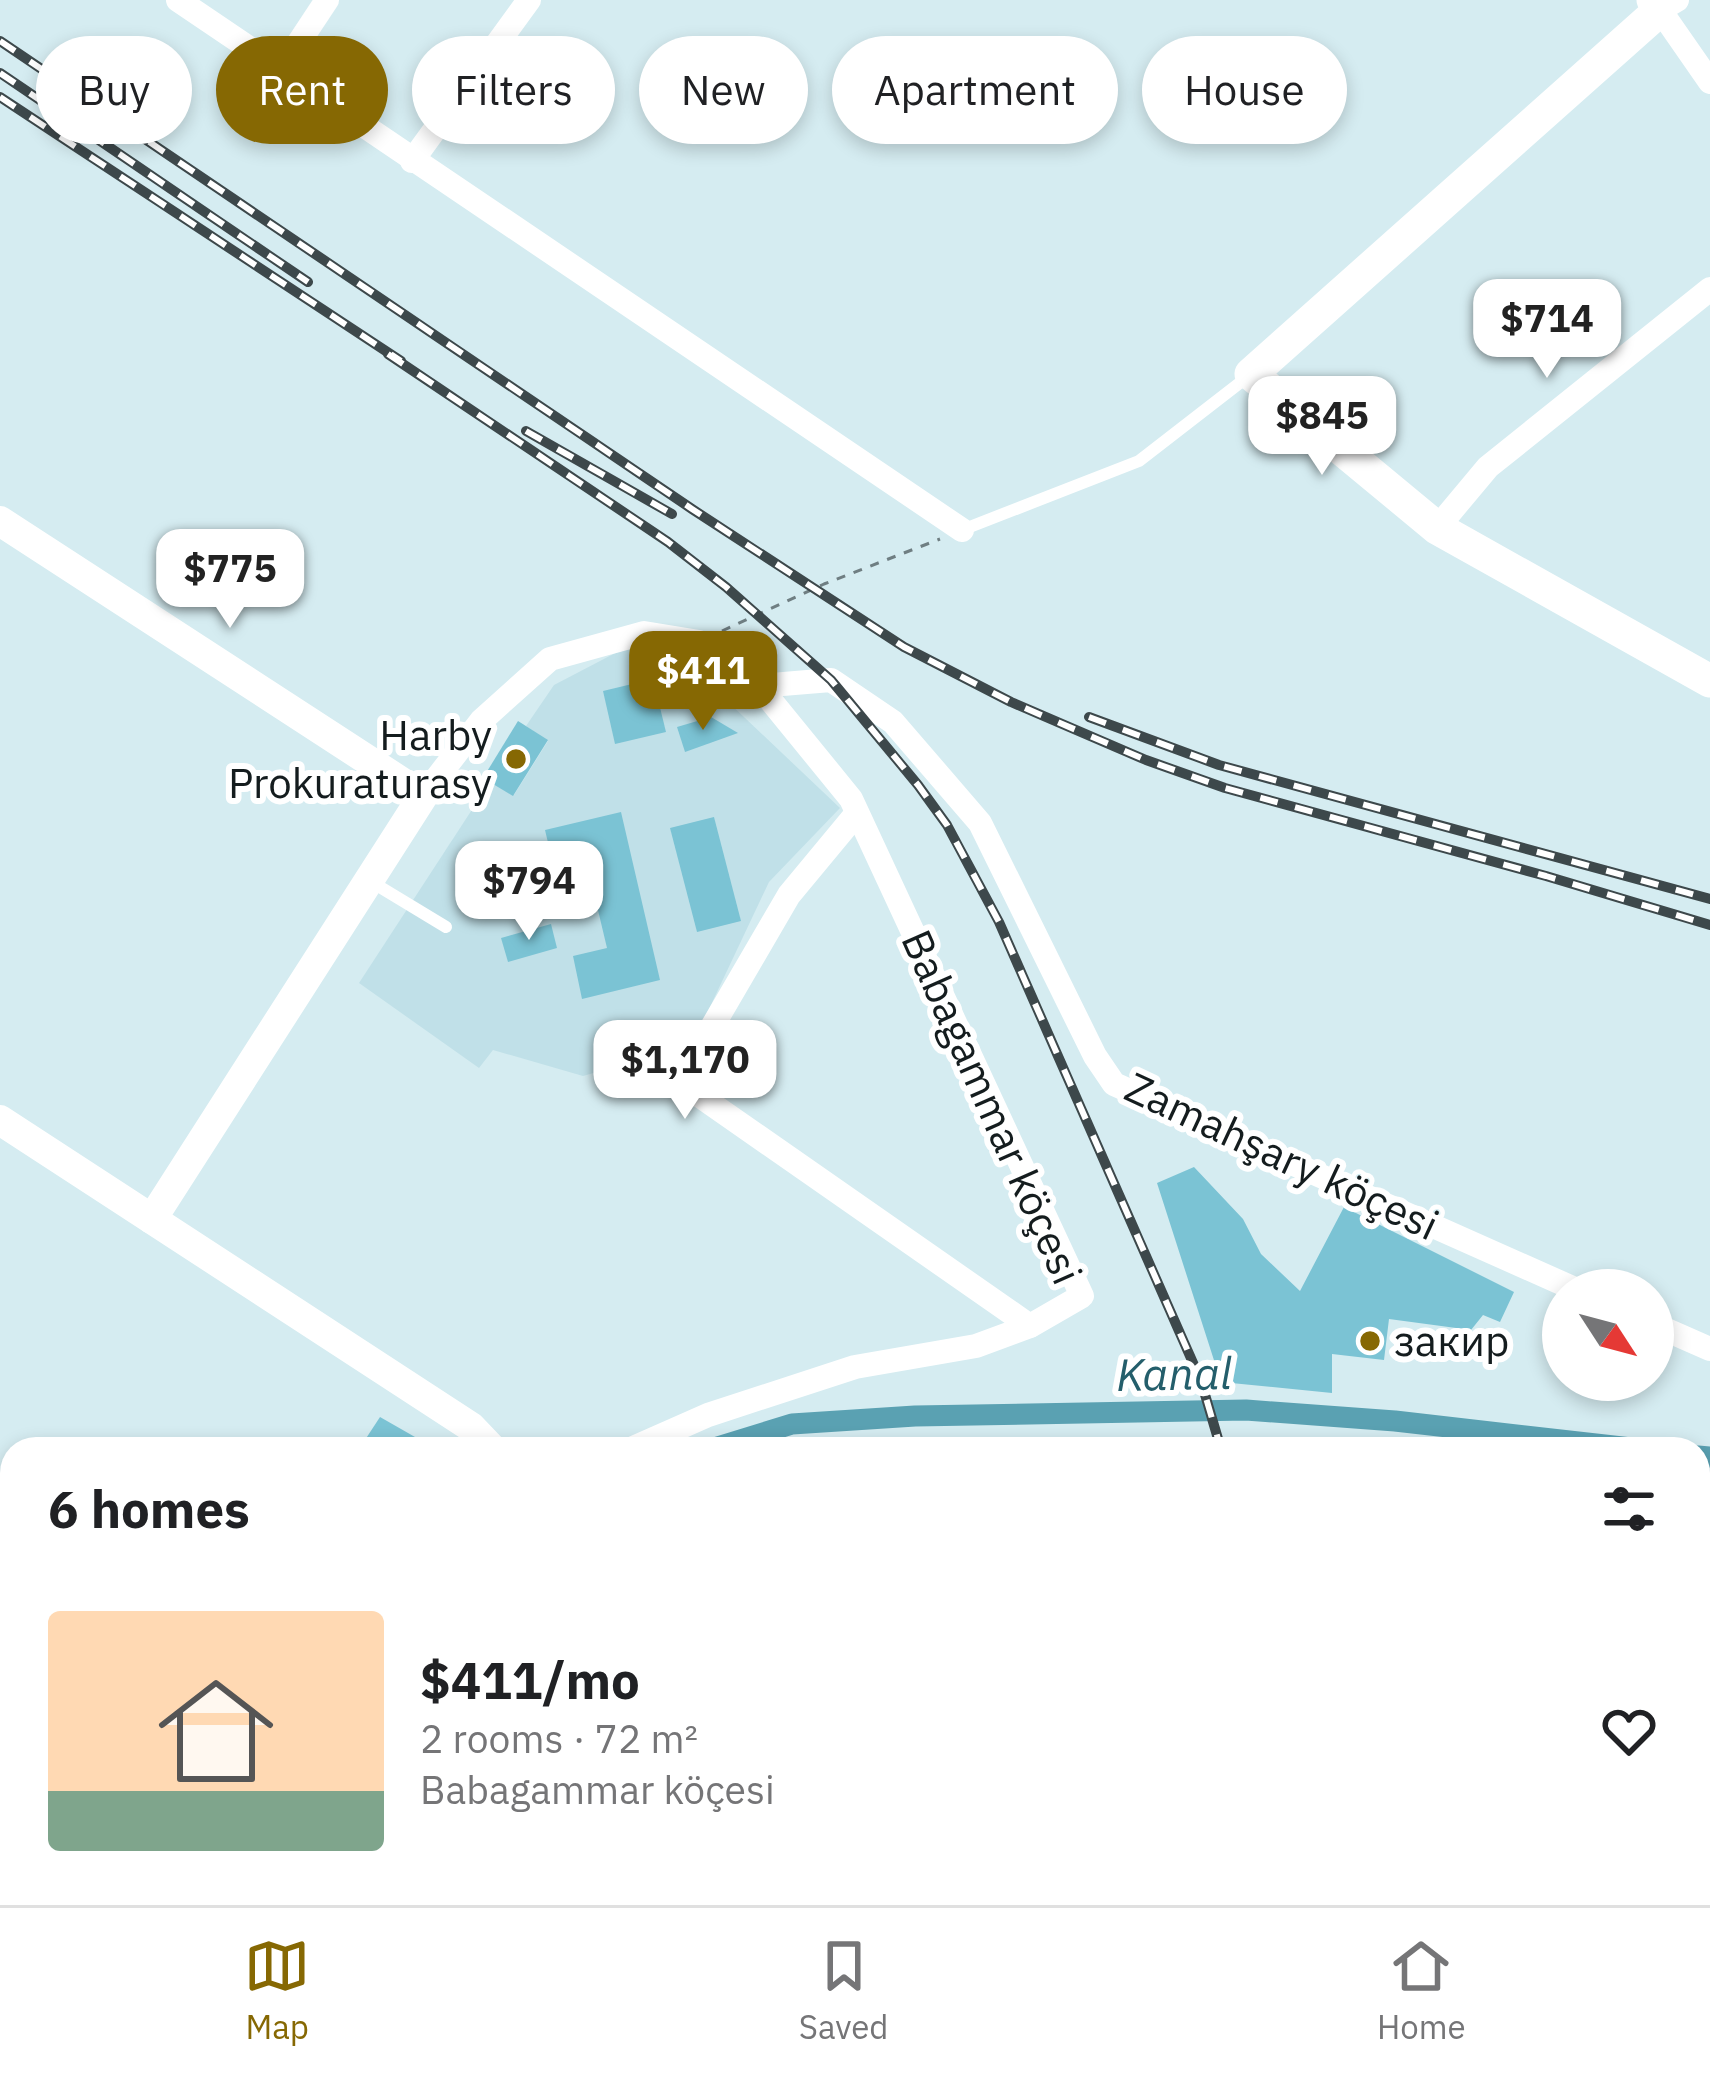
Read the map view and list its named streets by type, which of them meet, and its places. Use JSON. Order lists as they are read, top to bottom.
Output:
{
  "streets": {
    "street": ["Babagammar köçesi", "Zamahşary köçesi"]
  },
  "crossings": [
    ["Babagammar köçesi", "Zamahşary köçesi"]
  ],
  "water": ["Kanal"],
  "places": ["Harby Prokuraturasy", "закир"],
  "north": "bottom right",
  "page": {
    "chip": [
      "Buy",
      "Rent",
      "Filters",
      "New",
      "Apartment",
      "House"
    ],
    "price": [
      "$714",
      "$845",
      "$775",
      "$411",
      "$794",
      "$1,170"
    ],
    "heading": "6 homes",
    "list": [
      {
        "name": "$411/mo",
        "note": "2 rooms · 72 m² · Babagammar köçesi"
      }
    ],
    "tabs": ["Map", "Saved", "Home"]
  }
}
